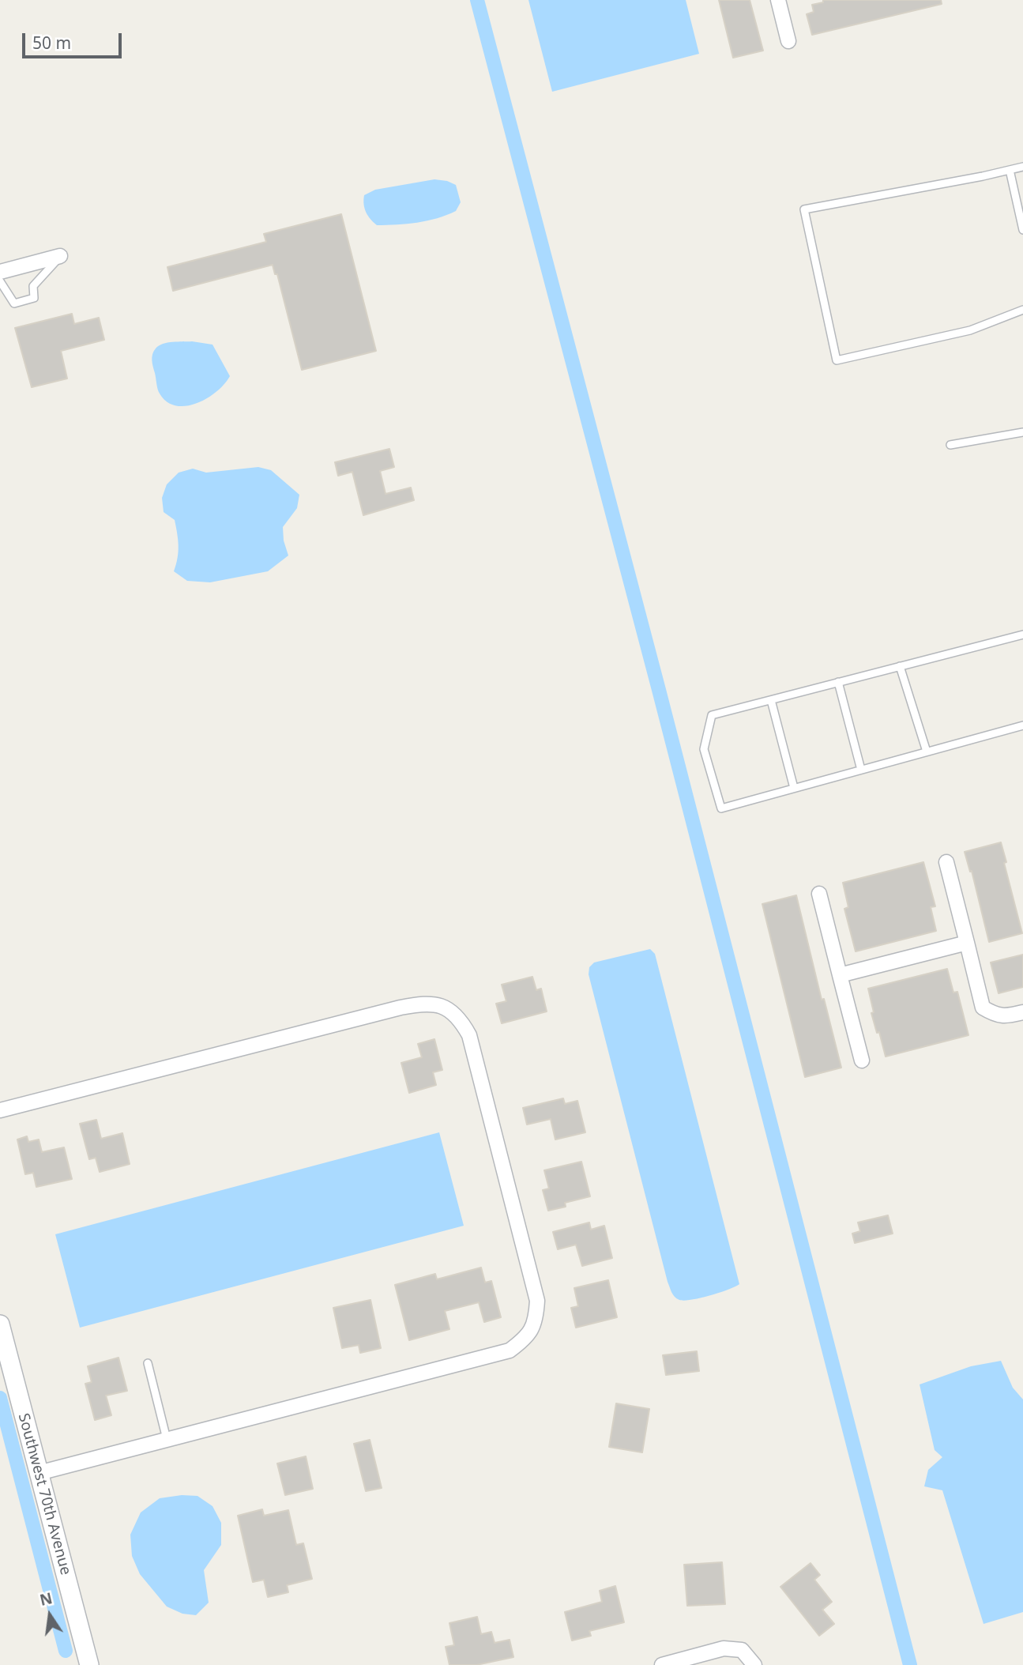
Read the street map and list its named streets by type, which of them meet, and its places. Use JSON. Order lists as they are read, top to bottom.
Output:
{
  "streets": {
    "street": ["Southwest 70th Avenue"]
  },
  "scale_bar": "50 m",
  "north": "top"
}
